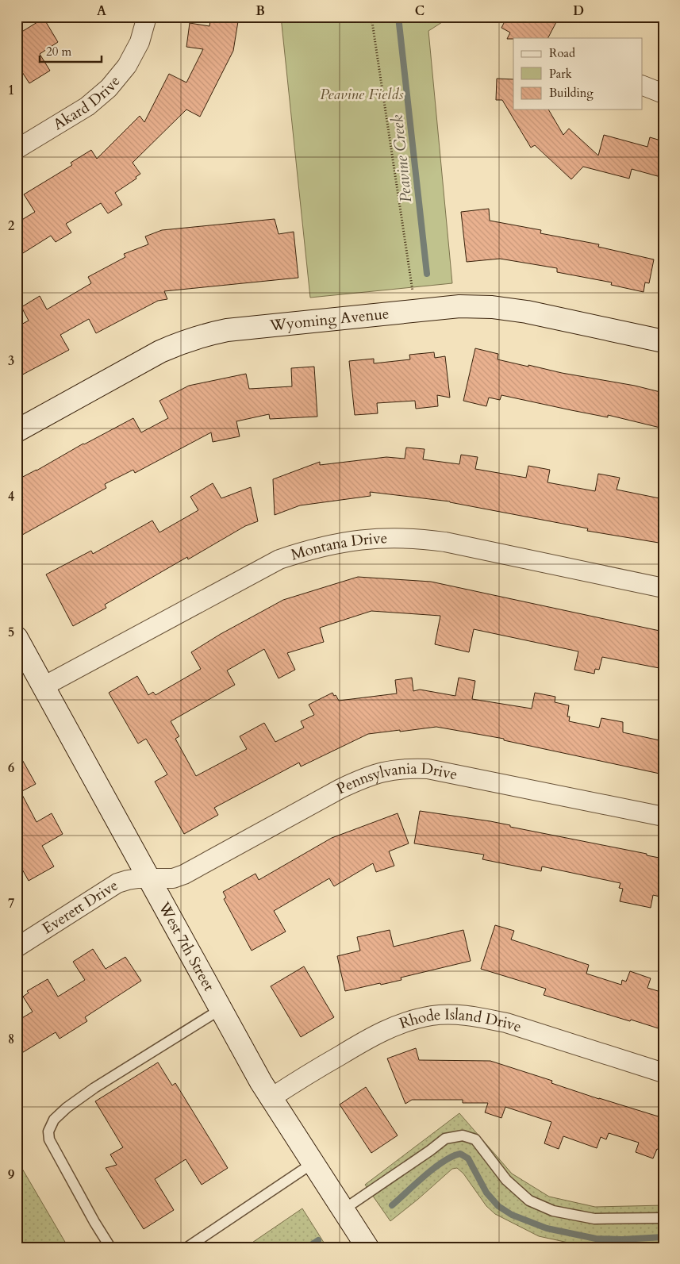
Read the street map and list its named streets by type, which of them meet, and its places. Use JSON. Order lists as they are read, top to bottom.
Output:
{
  "streets": {
    "main road": ["Wyoming Avenue", "West 7th Street"],
    "street": [
      "Akard Drive",
      "Montana Drive",
      "Pennsylvania Drive",
      "Everett Drive",
      "Rhode Island Drive"
    ]
  },
  "crossings": [
    ["Montana Drive", "West 7th Street"],
    ["Pennsylvania Drive", "Everett Drive"],
    ["Pennsylvania Drive", "West 7th Street"],
    ["Everett Drive", "West 7th Street"],
    ["West 7th Street", "Rhode Island Drive"]
  ],
  "water": ["Peavine Creek"],
  "parks": ["Peavine Fields"],
  "legend": ["Road", "Park", "Building"],
  "scale_bar": "20 m",
  "grid": {
    "columns": [
      "A",
      "B",
      "C",
      "D"
    ],
    "rows": [
      "1",
      "2",
      "3",
      "4",
      "5",
      "6",
      "7",
      "8",
      "9"
    ]
  }
}
